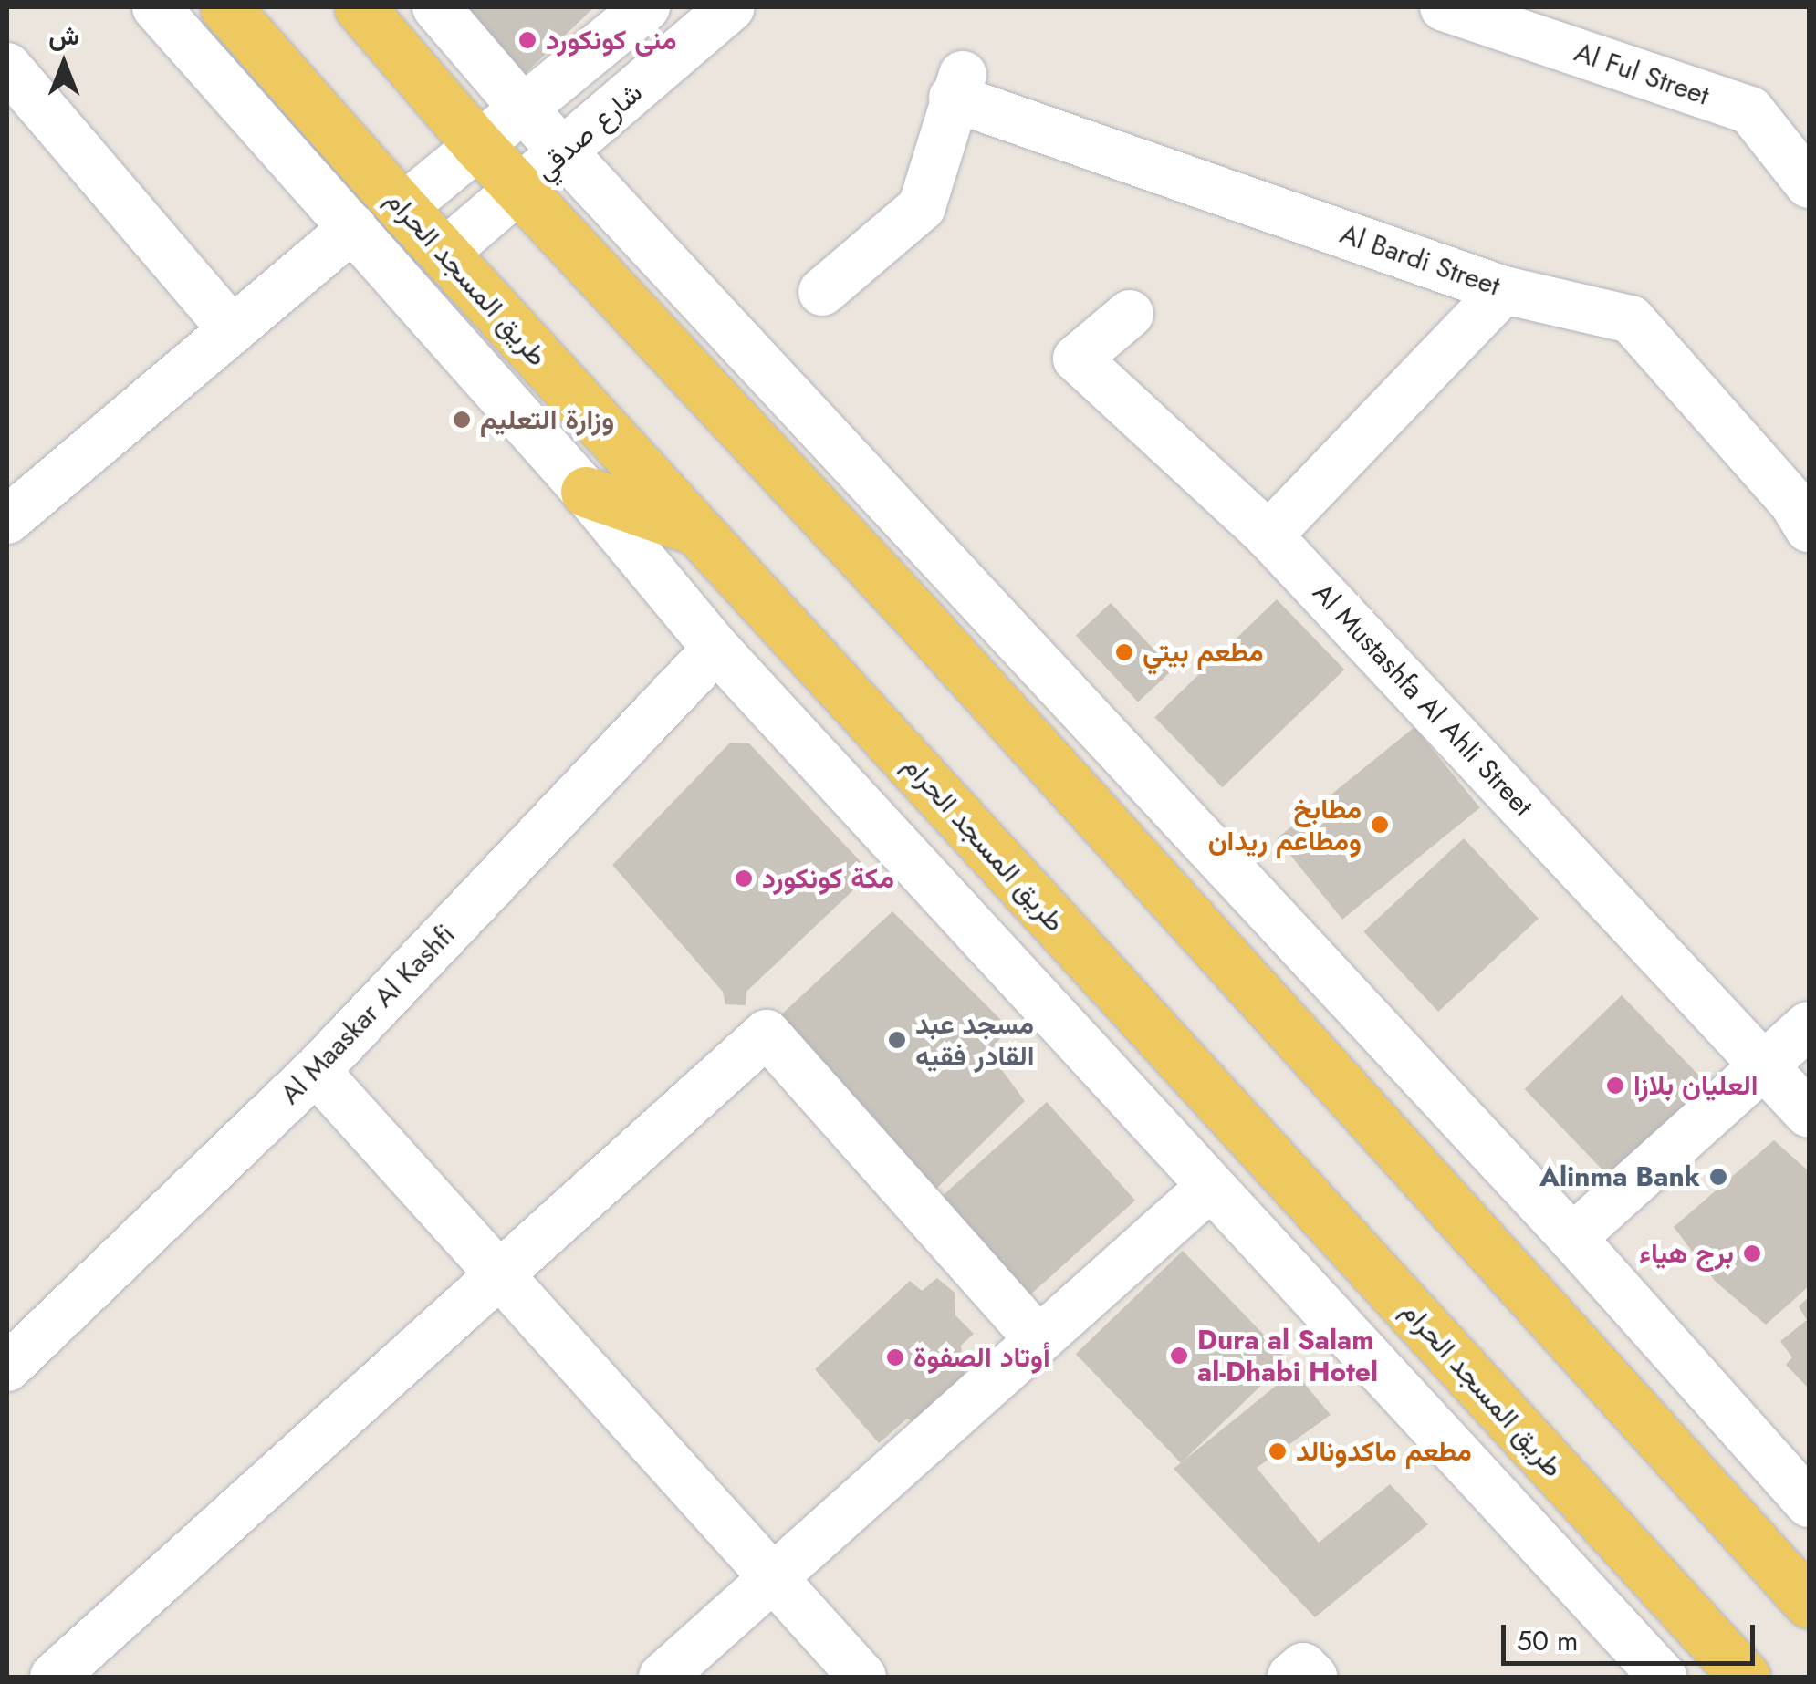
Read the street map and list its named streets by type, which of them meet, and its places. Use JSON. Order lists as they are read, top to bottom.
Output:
{
  "streets": {
    "main road": ["طريق المسجد الحرام"],
    "street": [
      "Al Ful Street",
      "شارع صدقي",
      "Al Bardi Street",
      "Al Mustashfa Al Ahli Street",
      "Al Maaskar Al Kashfi"
    ]
  },
  "crossings": [
    ["شارع صدقي", "طريق المسجد الحرام"]
  ],
  "places": [
    "منى كونكورد",
    "وزارة التعليم",
    "مطعم بيتي",
    "مطابخ ومطاعم ريدان",
    "مكة كونكورد",
    "مسجد عبد القادر فقيه",
    "العليان بلازا",
    "Alinma Bank",
    "برج هياء",
    "Dura al Salam al-Dhabi Hotel",
    "أوتاد الصفوة",
    "مطعم ماكدونالد"
  ],
  "scale_bar": "50 m",
  "north": "top"
}
